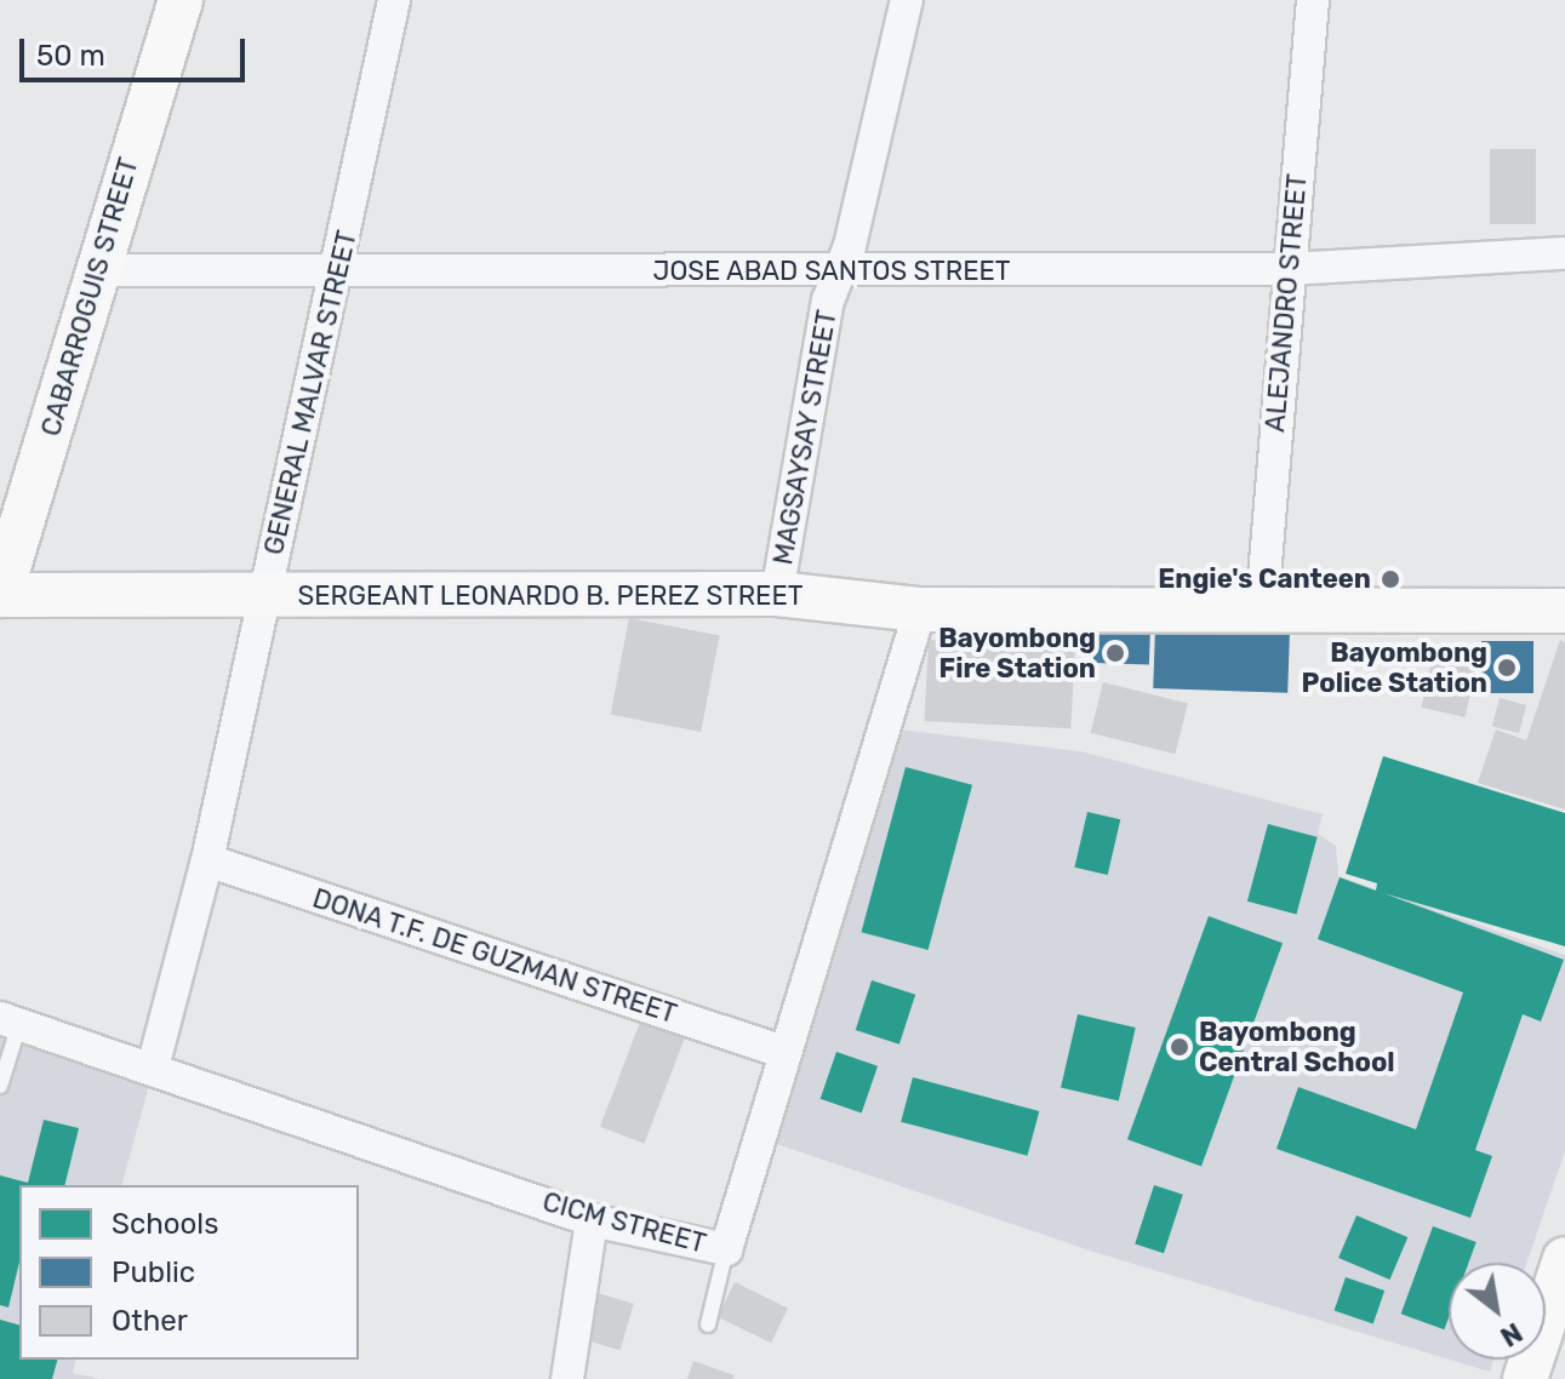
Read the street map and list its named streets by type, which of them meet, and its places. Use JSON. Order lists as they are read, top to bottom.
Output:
{
  "streets": {
    "street": [
      "JOSE ABAD SANTOS STREET",
      "CABARROGUIS STREET",
      "ALEJANDRO STREET",
      "GENERAL MALVAR STREET",
      "MAGSAYSAY STREET",
      "SERGEANT LEONARDO B. PEREZ STREET",
      "DONA T.F. DE GUZMAN STREET",
      "CICM STREET"
    ]
  },
  "crossings": [
    ["JOSE ABAD SANTOS STREET", "CABARROGUIS STREET"],
    ["JOSE ABAD SANTOS STREET", "ALEJANDRO STREET"],
    ["JOSE ABAD SANTOS STREET", "GENERAL MALVAR STREET"],
    ["JOSE ABAD SANTOS STREET", "MAGSAYSAY STREET"],
    ["CABARROGUIS STREET", "SERGEANT LEONARDO B. PEREZ STREET"],
    ["ALEJANDRO STREET", "SERGEANT LEONARDO B. PEREZ STREET"],
    ["GENERAL MALVAR STREET", "SERGEANT LEONARDO B. PEREZ STREET"],
    ["GENERAL MALVAR STREET", "DONA T.F. DE GUZMAN STREET"],
    ["GENERAL MALVAR STREET", "CICM STREET"],
    ["MAGSAYSAY STREET", "SERGEANT LEONARDO B. PEREZ STREET"],
    ["SERGEANT LEONARDO B. PEREZ STREET", "CICM STREET"],
    ["DONA T.F. DE GUZMAN STREET", "CICM STREET"]
  ],
  "places": [
    "Engie's Canteen",
    "Bayombong Fire Station",
    "Bayombong Police Station",
    "Bayombong Central School"
  ],
  "legend": ["Schools", "Public", "Other"],
  "scale_bar": "50 m",
  "north": "bottom right"
}
